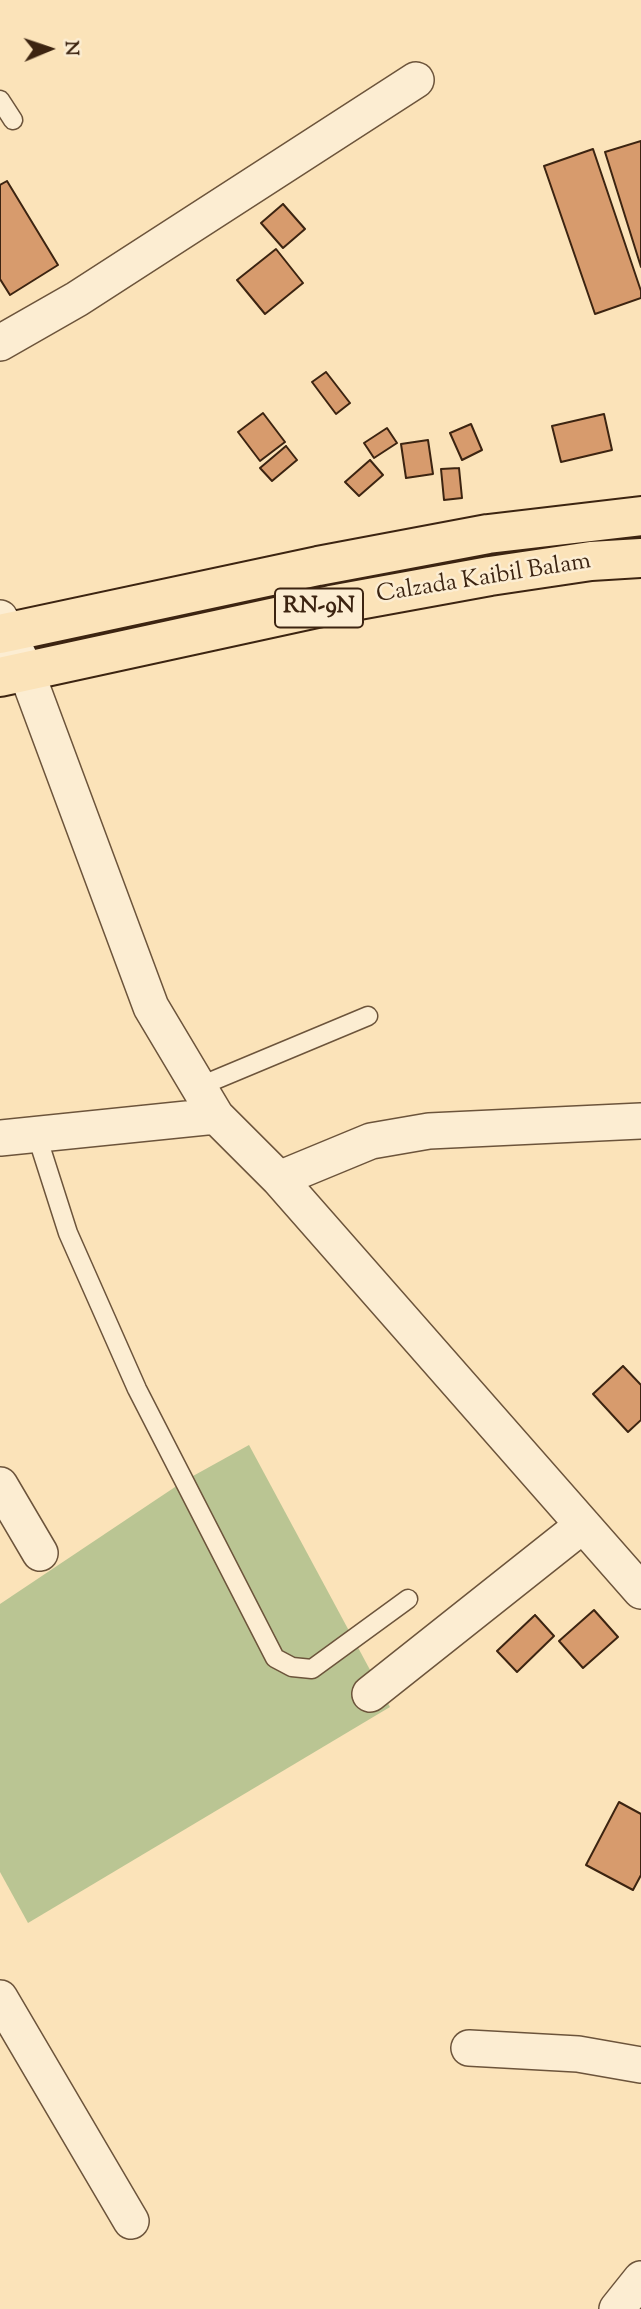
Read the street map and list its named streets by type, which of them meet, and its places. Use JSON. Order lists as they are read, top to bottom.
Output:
{
  "streets": {
    "main road": ["Calzada Kaibil Balam", "RN-9N"]
  },
  "north": "right"
}
